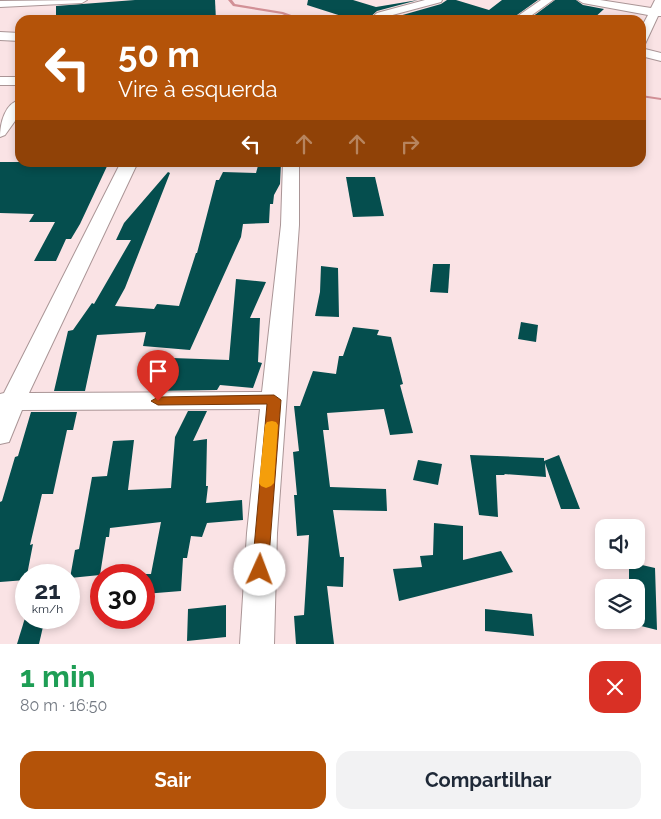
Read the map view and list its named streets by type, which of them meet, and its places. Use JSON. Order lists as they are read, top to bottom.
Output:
{
  "page": {
    "turn": ["50 m", "Vire à esquerda"],
    "speed": "21 km/h",
    "limit": "30",
    "heading": ["1 min", "80 m · 16:50"],
    "buttons": ["Sair", "Compartilhar"]
  }
}
